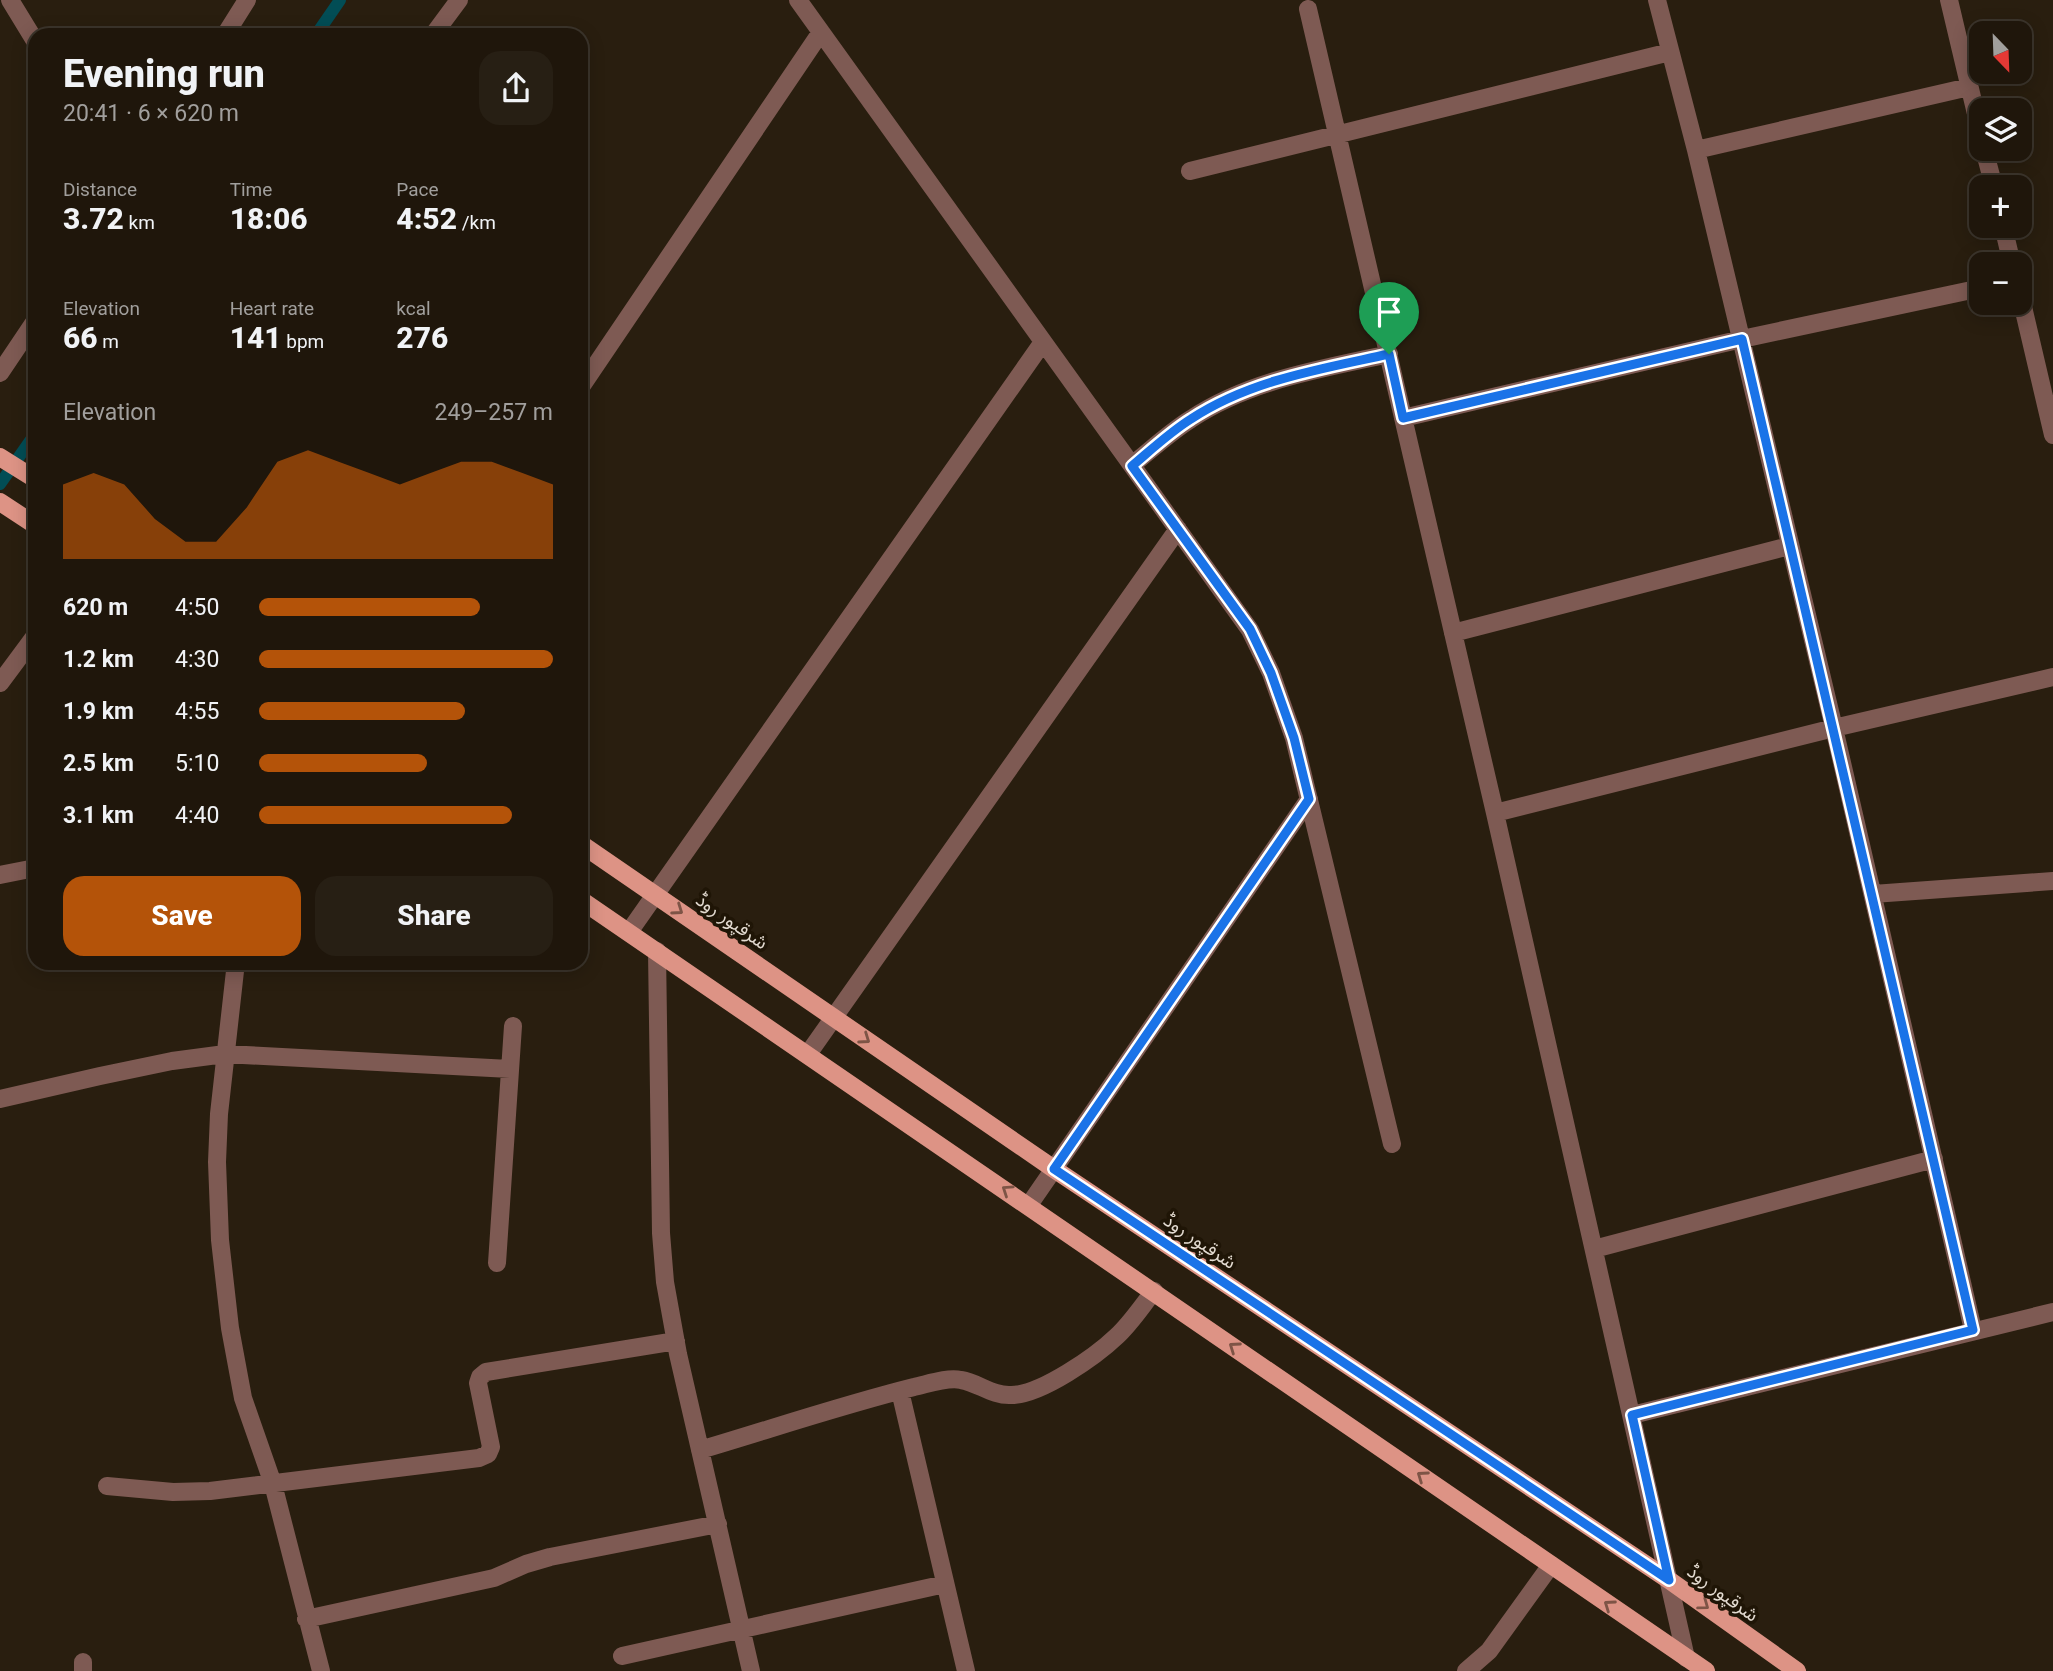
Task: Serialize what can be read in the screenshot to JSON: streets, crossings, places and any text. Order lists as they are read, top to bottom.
{
  "streets": {
    "main road": ["شرقپور روڈ"]
  },
  "north": "bottom right",
  "page": {
    "map_buttons": ["+", "−"],
    "heading": ["Evening run", "20:41 · 6 × 620 m"],
    "stats": [
      ["Distance", "3.72 km"],
      ["Time", "18:06"],
      ["Pace", "4:52 /km"],
      ["Elevation", "66 m"],
      ["Heart rate", "141 bpm"],
      ["kcal", "276"]
    ],
    "chart": ["Elevation", "249–257 m"],
    "list": [
      {
        "name": "620 m",
        "note": "4:50"
      },
      {
        "name": "1.2 km",
        "note": "4:30"
      },
      {
        "name": "1.9 km",
        "note": "4:55"
      },
      {
        "name": "2.5 km",
        "note": "5:10"
      },
      {
        "name": "3.1 km",
        "note": "4:40"
      }
    ],
    "buttons": ["Save", "Share"]
  }
}
